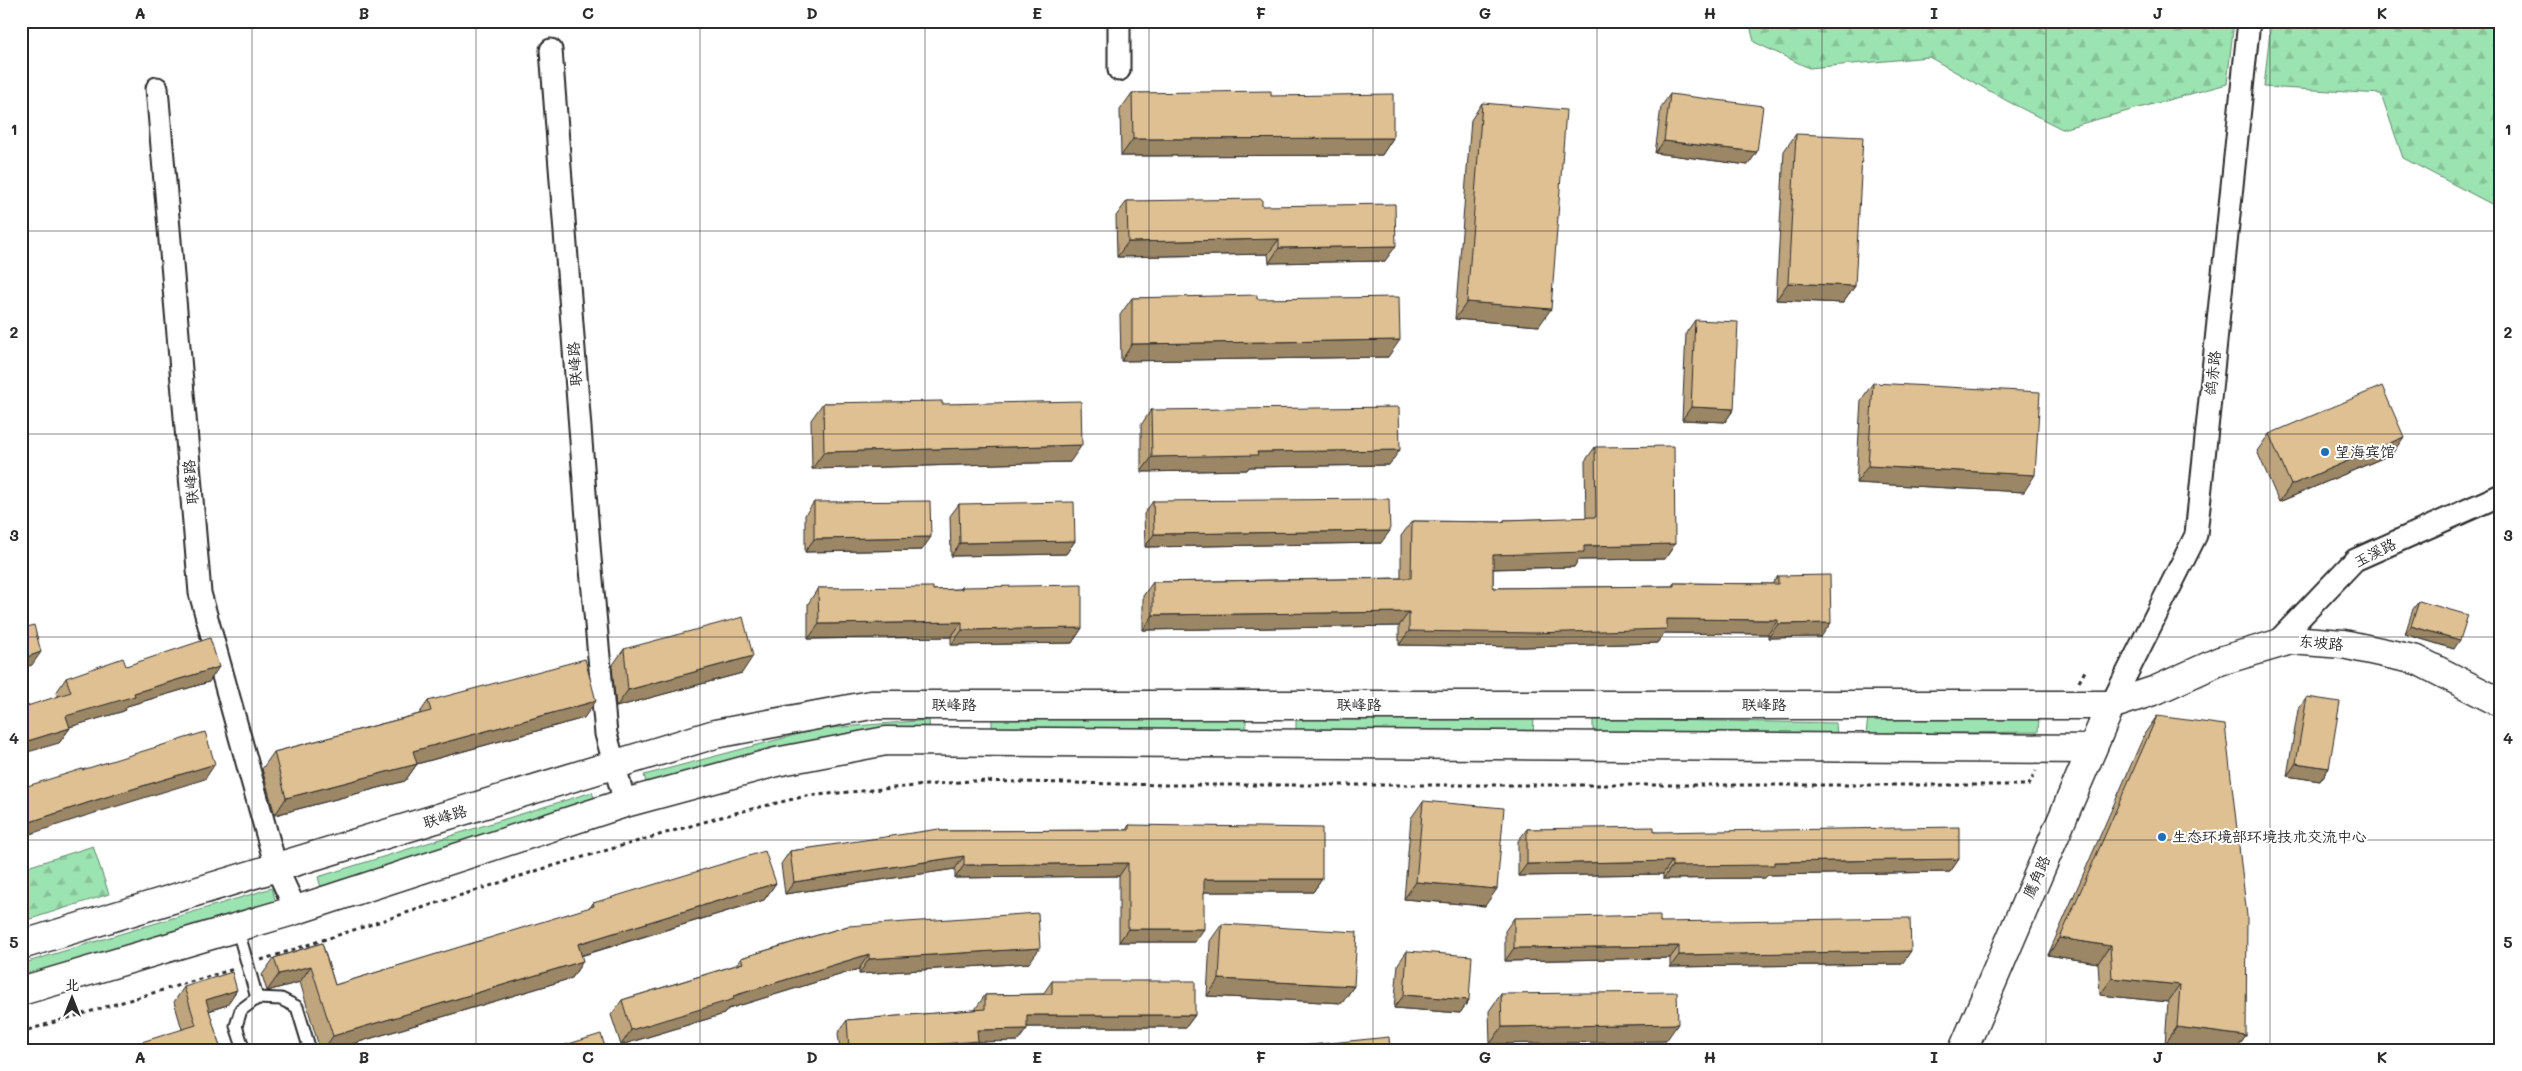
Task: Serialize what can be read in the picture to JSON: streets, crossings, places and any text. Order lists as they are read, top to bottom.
{
  "streets": {
    "main road": ["联峰路", "东坡路", "鹰角路"],
    "street": ["鸽赤路", "玉溪路"]
  },
  "crossings": [
    ["联峰路", "鸽赤路"],
    ["联峰路", "东坡路"],
    ["联峰路", "鹰角路"],
    ["鸽赤路", "东坡路"],
    ["鸽赤路", "鹰角路"],
    ["玉溪路", "东坡路"],
    ["东坡路", "鹰角路"]
  ],
  "places": ["望海宾馆", "生态环境部环境技术交流中心"],
  "north": "top",
  "grid": {
    "columns": [
      "A",
      "B",
      "C",
      "D",
      "E",
      "F",
      "G",
      "H",
      "I",
      "J",
      "K"
    ],
    "rows": [
      "1",
      "2",
      "3",
      "4",
      "5"
    ]
  }
}
